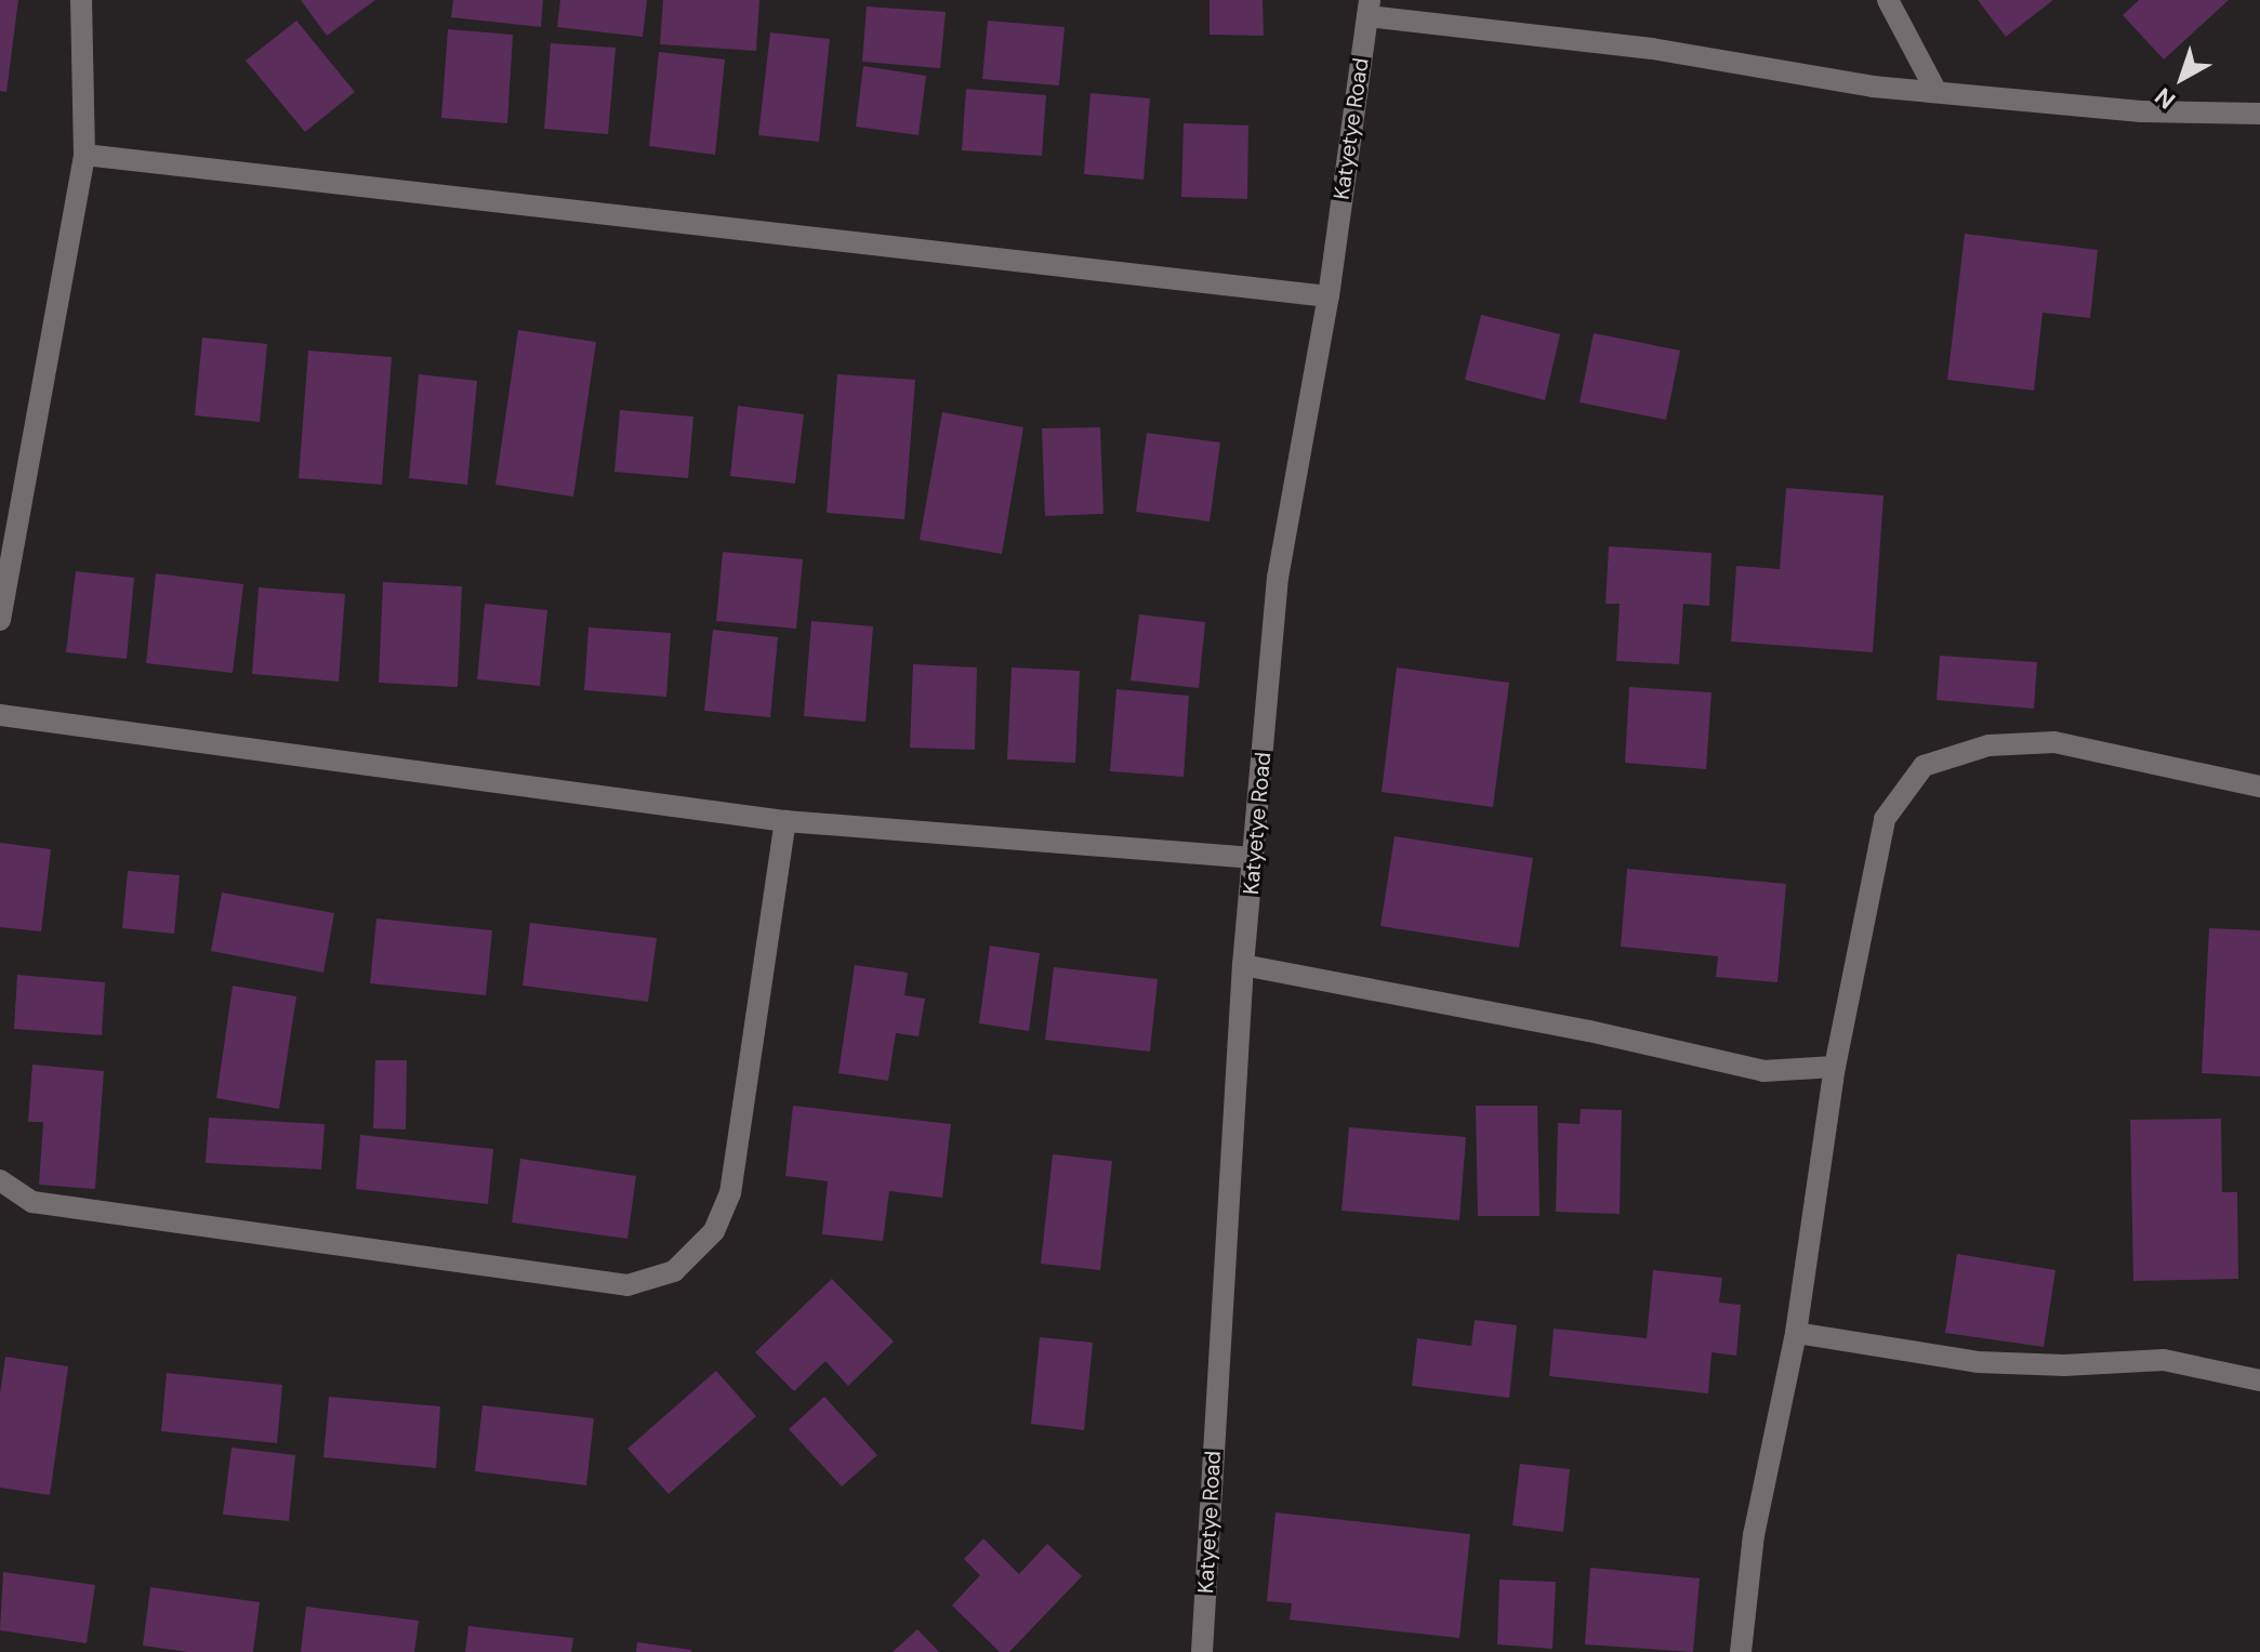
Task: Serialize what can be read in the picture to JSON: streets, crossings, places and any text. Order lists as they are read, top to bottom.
{
  "streets": {
    "street": ["Katyetye Road"]
  },
  "north": "bottom left"
}
